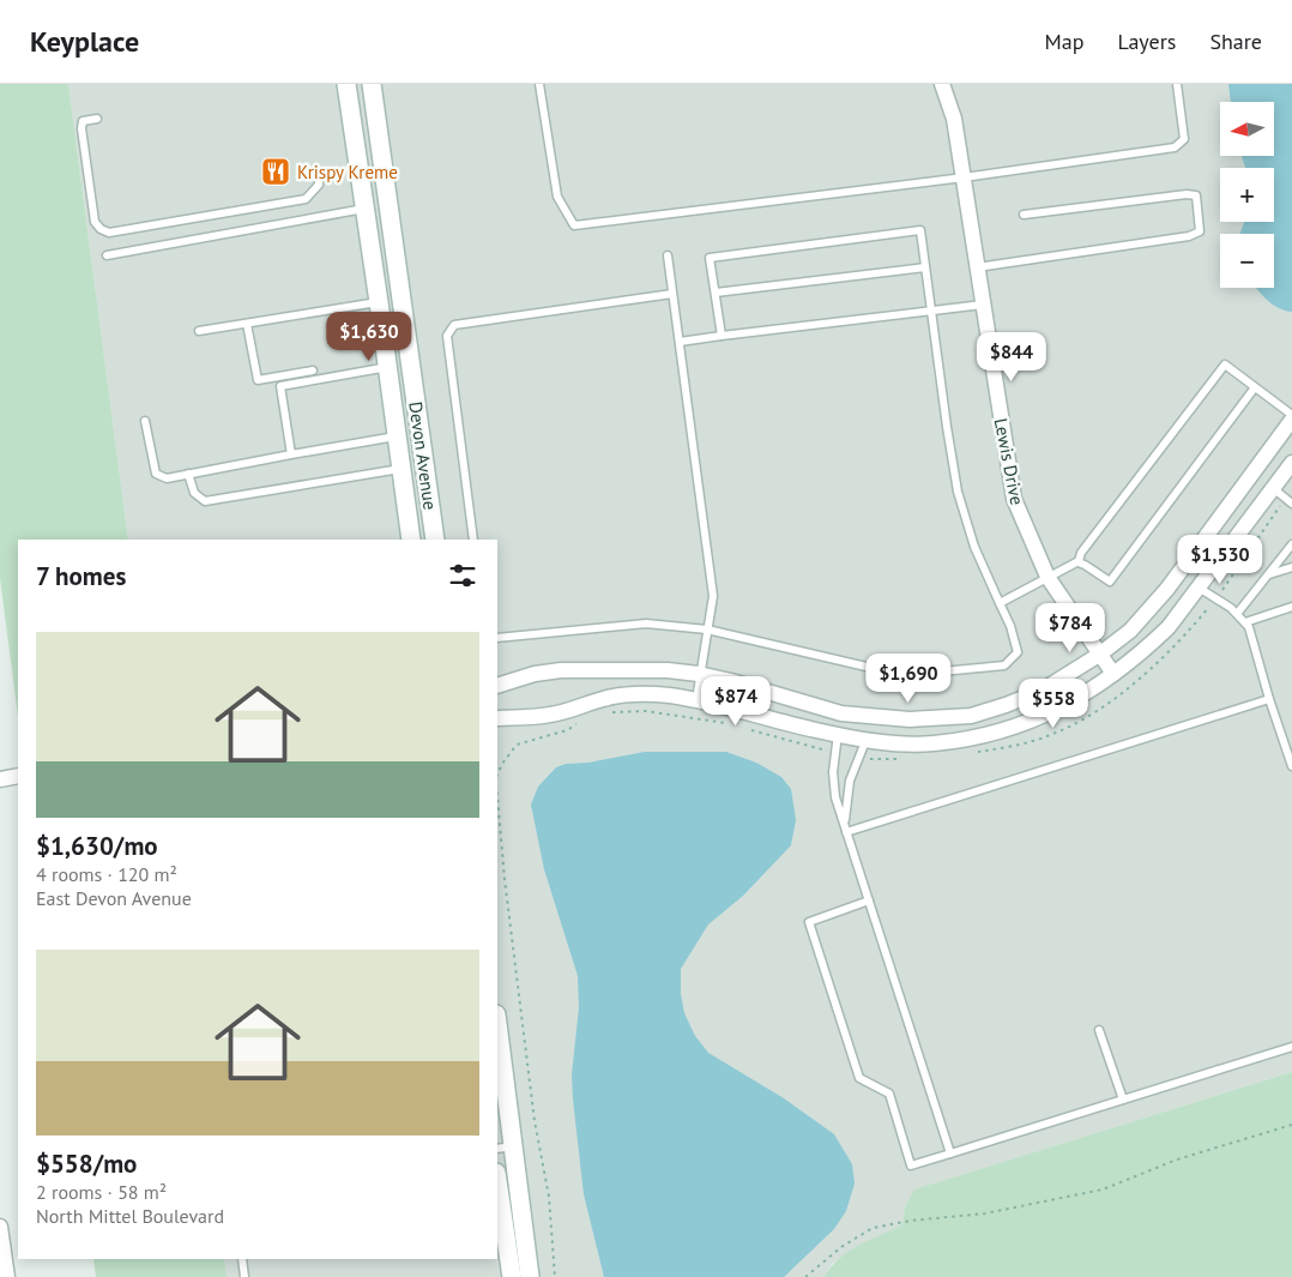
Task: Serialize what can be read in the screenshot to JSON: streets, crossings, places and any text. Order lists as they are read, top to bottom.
{
  "streets": {
    "main road": ["Devon Avenue"],
    "street": ["Lewis Drive"]
  },
  "places": {
    "restaurant": ["Krispy Kreme"]
  },
  "north": "left",
  "page": {
    "header": "Keyplace",
    "nav": ["Map", "Layers", "Share"],
    "map_buttons": ["+", "−"],
    "price": [
      "$1,630",
      "$844",
      "$1,530",
      "$784",
      "$1,690",
      "$874",
      "$558"
    ],
    "heading": "7 homes",
    "list": [
      {
        "name": "$1,630/mo",
        "note": "4 rooms · 120 m² · East Devon Avenue"
      },
      {
        "name": "$558/mo",
        "note": "2 rooms · 58 m² · North Mittel Boulevard"
      }
    ]
  }
}
